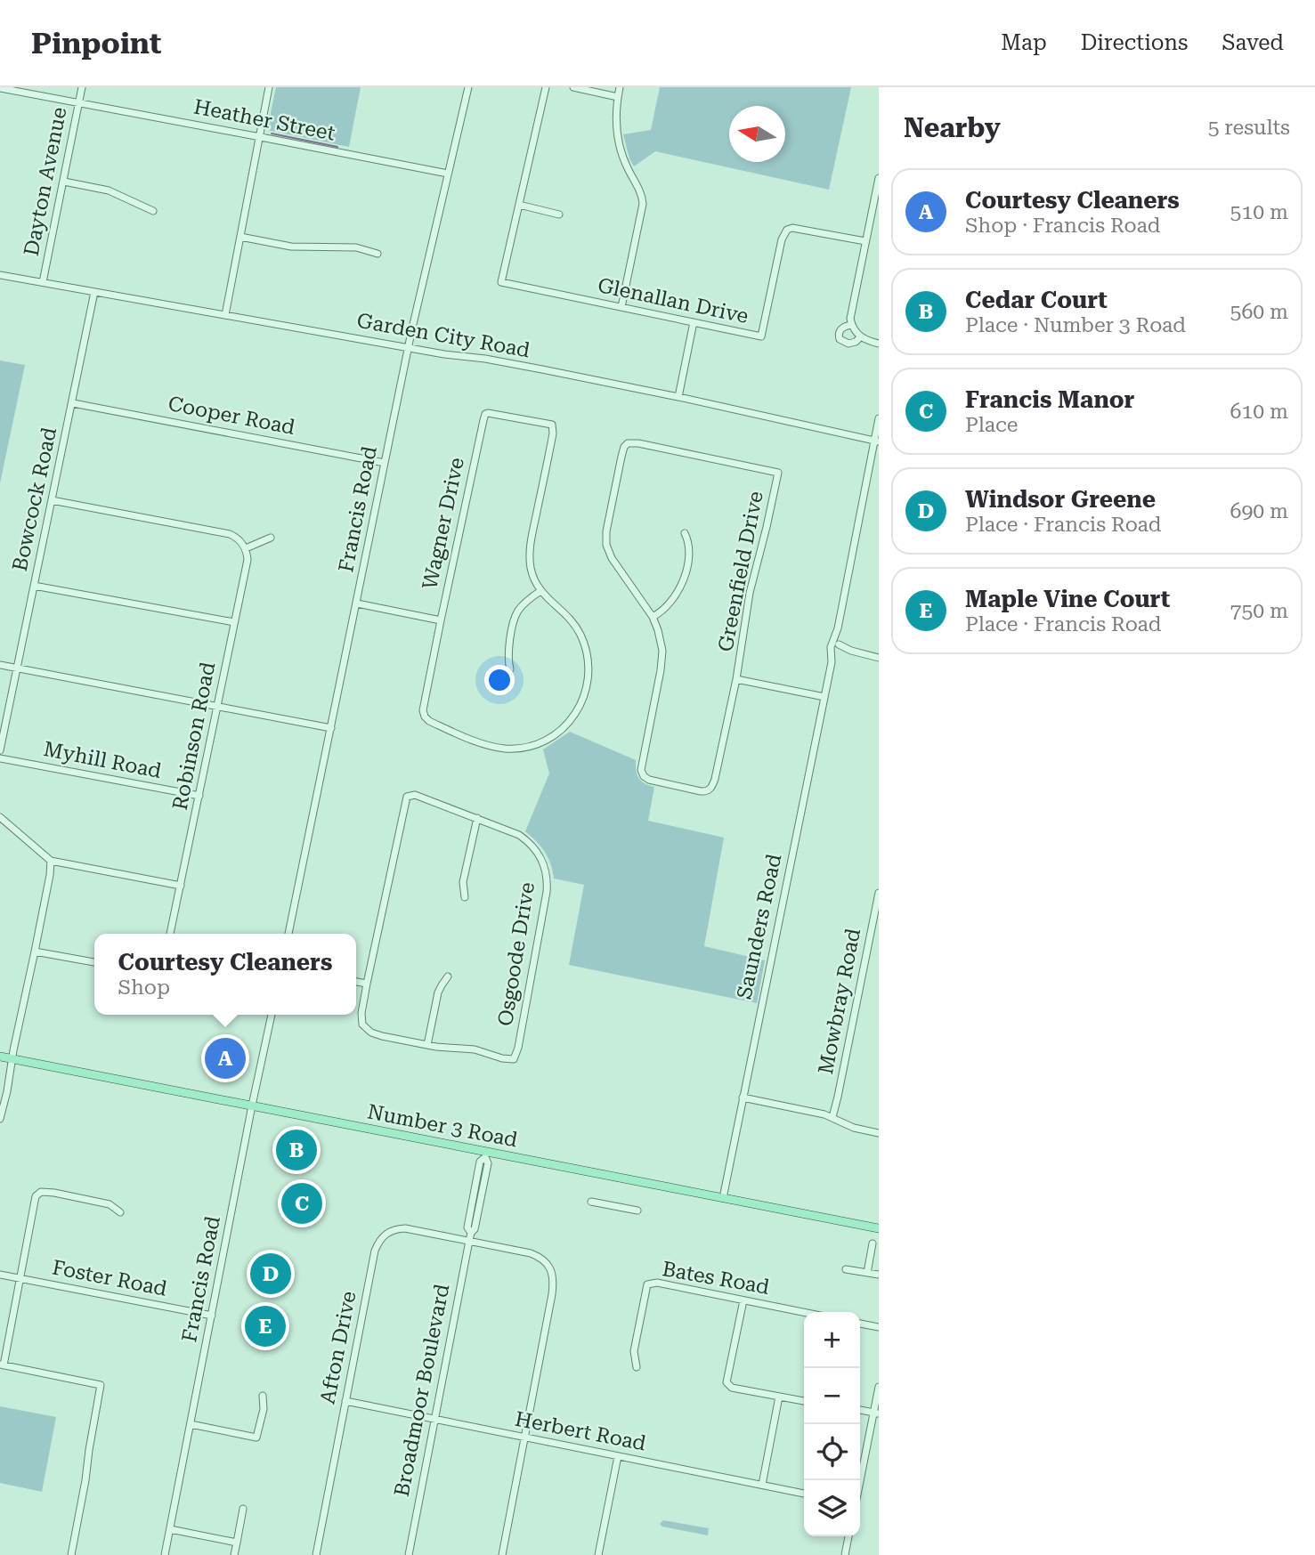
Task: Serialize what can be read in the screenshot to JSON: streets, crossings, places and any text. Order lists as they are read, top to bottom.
{
  "streets": {
    "main road": ["Number 3 Road"],
    "street": [
      "Heather Street",
      "Dayton Avenue",
      "Glenallan Drive",
      "Garden City Road",
      "Cooper Road",
      "Bowcock Road",
      "Francis Road",
      "Wagner Drive",
      "Greenfield Drive",
      "Robinson Road",
      "Myhill Road",
      "Saunders Road",
      "Osgoode Drive",
      "Mowbray Road",
      "Foster Road",
      "Bates Road",
      "Afton Drive",
      "Broadmoor Boulevard",
      "Herbert Road"
    ]
  },
  "crossings": [
    ["Heather Street", "Dayton Avenue"],
    ["Heather Street", "Francis Road"],
    ["Dayton Avenue", "Garden City Road"],
    ["Garden City Road", "Bowcock Road"],
    ["Garden City Road", "Francis Road"],
    ["Garden City Road", "Saunders Road"],
    ["Cooper Road", "Bowcock Road"],
    ["Cooper Road", "Francis Road"],
    ["Francis Road", "Number 3 Road"],
    ["Francis Road", "Foster Road"],
    ["Robinson Road", "Myhill Road"],
    ["Saunders Road", "Number 3 Road"],
    ["Number 3 Road", "Broadmoor Boulevard"],
    ["Afton Drive", "Broadmoor Boulevard"],
    ["Afton Drive", "Herbert Road"],
    ["Broadmoor Boulevard", "Herbert Road"]
  ],
  "north": "left",
  "page": {
    "header": "Pinpoint",
    "nav": ["Map", "Directions", "Saved"],
    "heading": ["Nearby", "5 results"],
    "list": [
      {
        "mark": "A",
        "name": "Courtesy Cleaners",
        "note": "Shop · Francis Road",
        "value": "510 m"
      },
      {
        "mark": "B",
        "name": "Cedar Court",
        "note": "Place · Number 3 Road",
        "value": "560 m"
      },
      {
        "mark": "C",
        "name": "Francis Manor",
        "note": "Place",
        "value": "610 m"
      },
      {
        "mark": "D",
        "name": "Windsor Greene",
        "note": "Place · Francis Road",
        "value": "690 m"
      },
      {
        "mark": "E",
        "name": "Maple Vine Court",
        "note": "Place · Francis Road",
        "value": "750 m"
      }
    ],
    "popup": ["Courtesy Cleaners", "Shop"],
    "pins": [
      "A",
      "B",
      "C",
      "D",
      "E"
    ],
    "map_buttons": ["+", "−"]
  }
}
